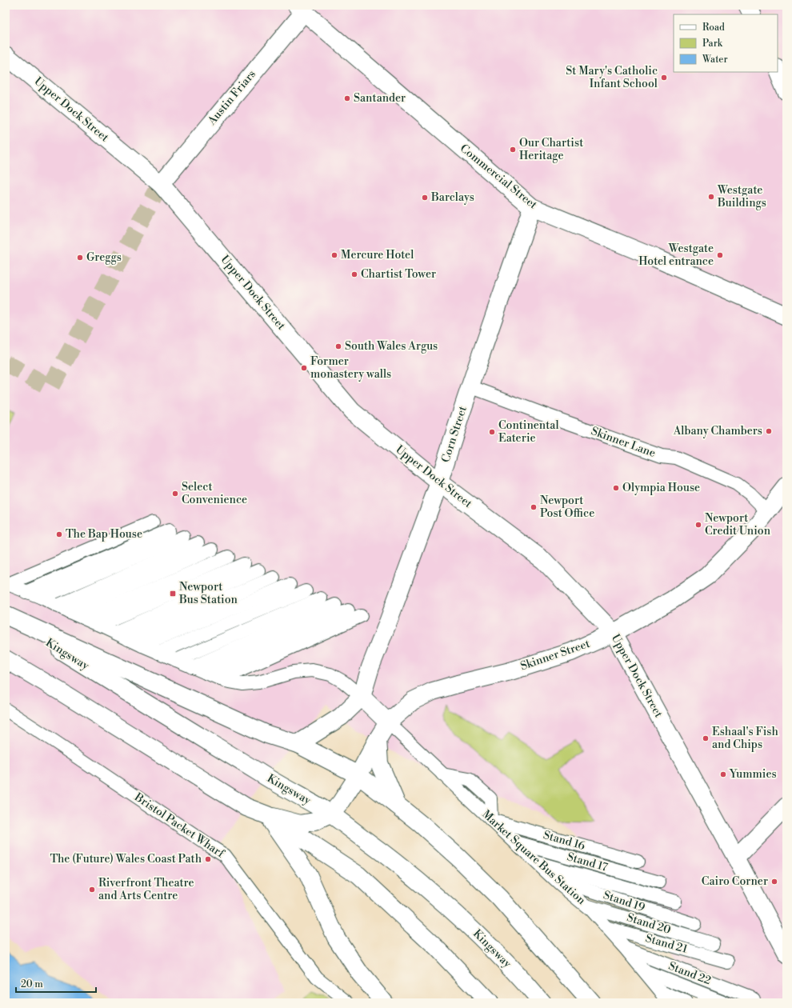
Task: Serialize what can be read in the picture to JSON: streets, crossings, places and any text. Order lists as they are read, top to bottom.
{
  "streets": {
    "street": [
      "Austin Friars",
      "Upper Dock Street",
      "Commercial Street",
      "Corn Street",
      "Kingsway",
      "Skinner Street"
    ],
    "lane": [
      "Skinner Lane",
      "Bristol Packet Wharf",
      "Stand 16",
      "Market Square Bus Station",
      "Stand 17",
      "Stand 19",
      "Stand 20",
      "Stand 21",
      "Stand 22"
    ]
  },
  "crossings": [
    ["Austin Friars", "Upper Dock Street"],
    ["Austin Friars", "Commercial Street"],
    ["Upper Dock Street", "Corn Street"],
    ["Upper Dock Street", "Skinner Street"],
    ["Commercial Street", "Corn Street"],
    ["Corn Street", "Skinner Lane"],
    ["Skinner Lane", "Skinner Street"],
    ["Kingsway", "Skinner Street"],
    ["Skinner Street", "Market Square Bus Station"],
    ["Stand 16", "Market Square Bus Station"],
    ["Market Square Bus Station", "Stand 17"],
    ["Market Square Bus Station", "Stand 19"],
    ["Market Square Bus Station", "Stand 20"],
    ["Market Square Bus Station", "Stand 21"],
    ["Market Square Bus Station", "Stand 22"]
  ],
  "places": {
    "other": [
      "St Mary's Catholic Infant School",
      "Santander",
      "Our Chartist Heritage",
      "Westgate Buildings",
      "Barclays",
      "Mercure Hotel",
      "Westgate Hotel entrance",
      "Greggs",
      "Chartist Tower",
      "South Wales Argus",
      "Former monastery walls",
      "Albany Chambers",
      "Continental Eaterie",
      "Olympia House",
      "Select Convenience",
      "Newport Post Office",
      "Newport Credit Union",
      "The Bap House",
      "Eshaal's Fish and Chips",
      "Yummies",
      "The (Future) Wales Coast Path",
      "Cairo Corner",
      "Riverfront Theatre and Arts Centre"
    ],
    "transit": ["Newport Bus Station"]
  },
  "legend": ["Road", "Park", "Water"],
  "scale_bar": "20 m"
}
